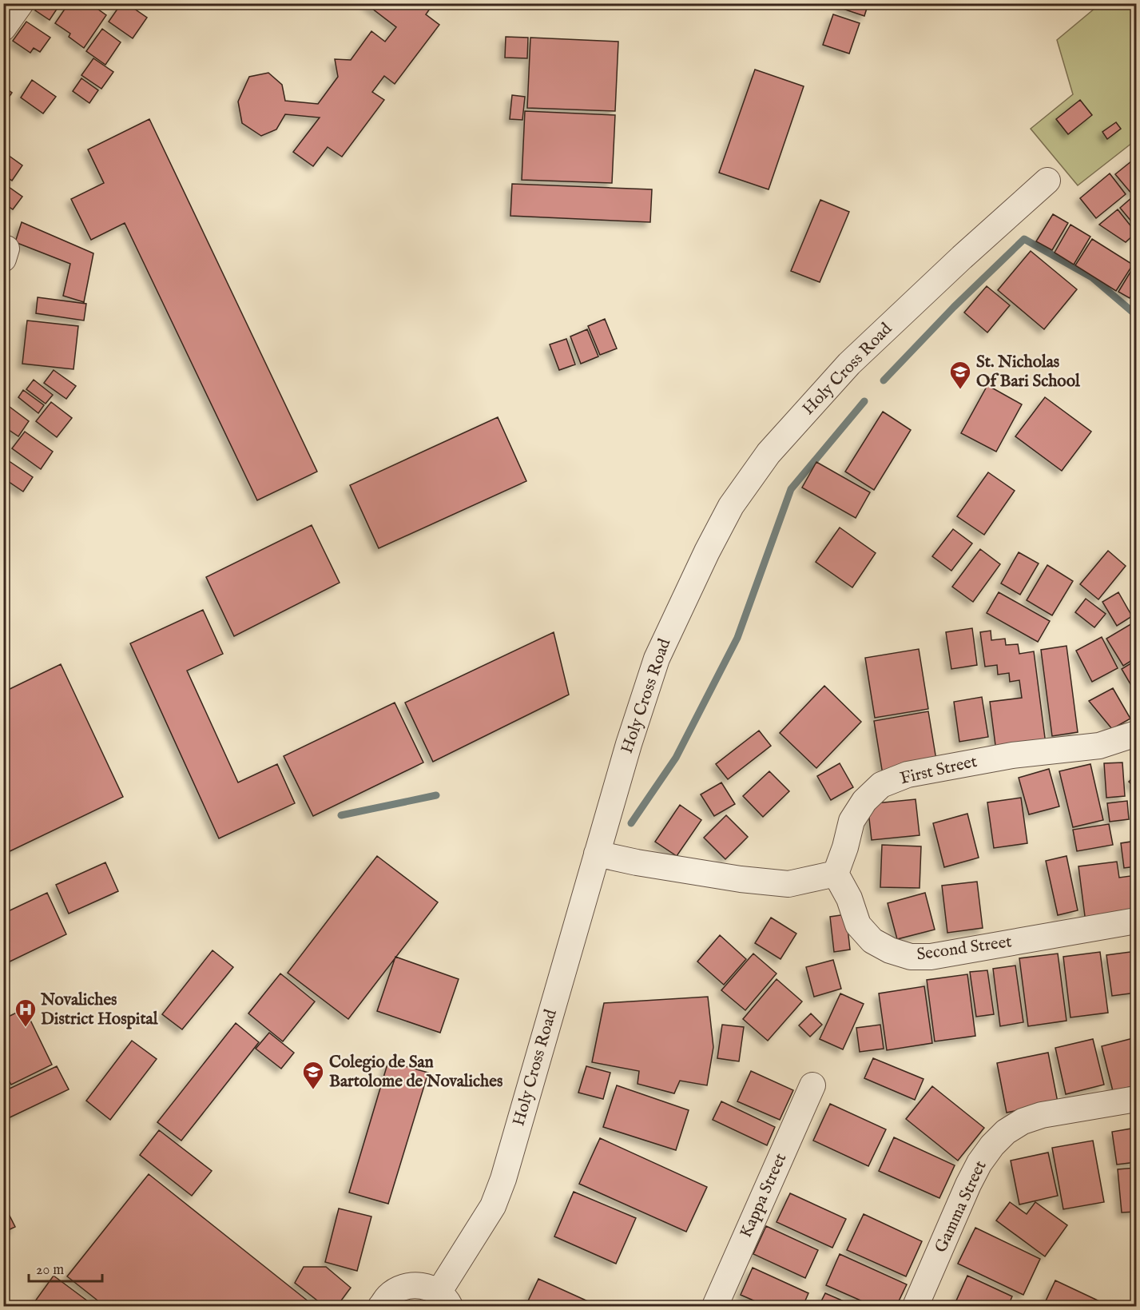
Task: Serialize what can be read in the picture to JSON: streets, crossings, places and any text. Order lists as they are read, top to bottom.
{
  "streets": {
    "street": [
      "Holy Cross Road",
      "First Street",
      "Second Street",
      "Kappa Street",
      "Gamma Street"
    ]
  },
  "crossings": [
    ["First Street", "Second Street"]
  ],
  "places": {
    "school or university": ["St. Nicholas Of Bari School", "Colegio de San Bartolome de Novaliches"],
    "hospital": ["Novaliches District Hospital"]
  },
  "scale_bar": "20 m"
}
